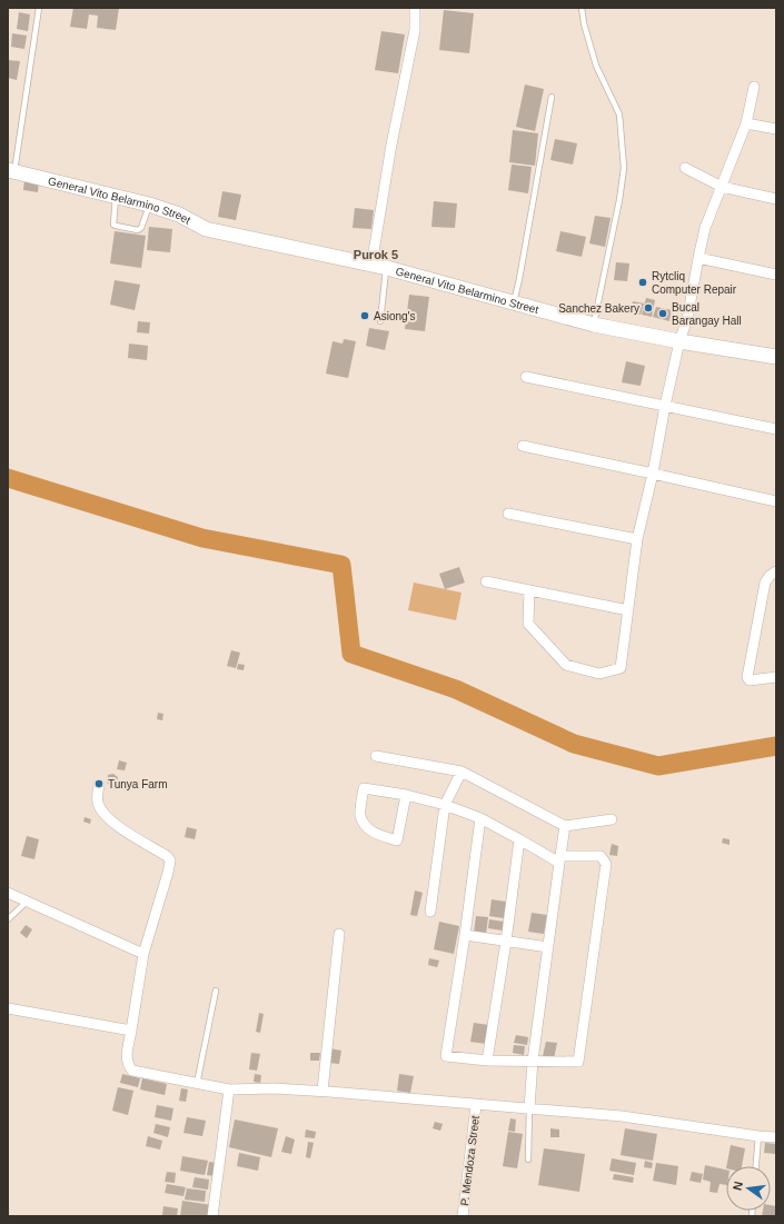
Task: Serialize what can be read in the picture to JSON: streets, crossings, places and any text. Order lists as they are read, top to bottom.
{
  "streets": {
    "street": ["General Vito Belarmino Street", "P. Mendoza Street"]
  },
  "districts": ["Purok 5"],
  "places": [
    "Rytcliq Computer Repair",
    "Sanchez Bakery",
    "Bucal Barangay Hall",
    "Asiong's",
    "Tunya Farm"
  ],
  "north": "left"
}
